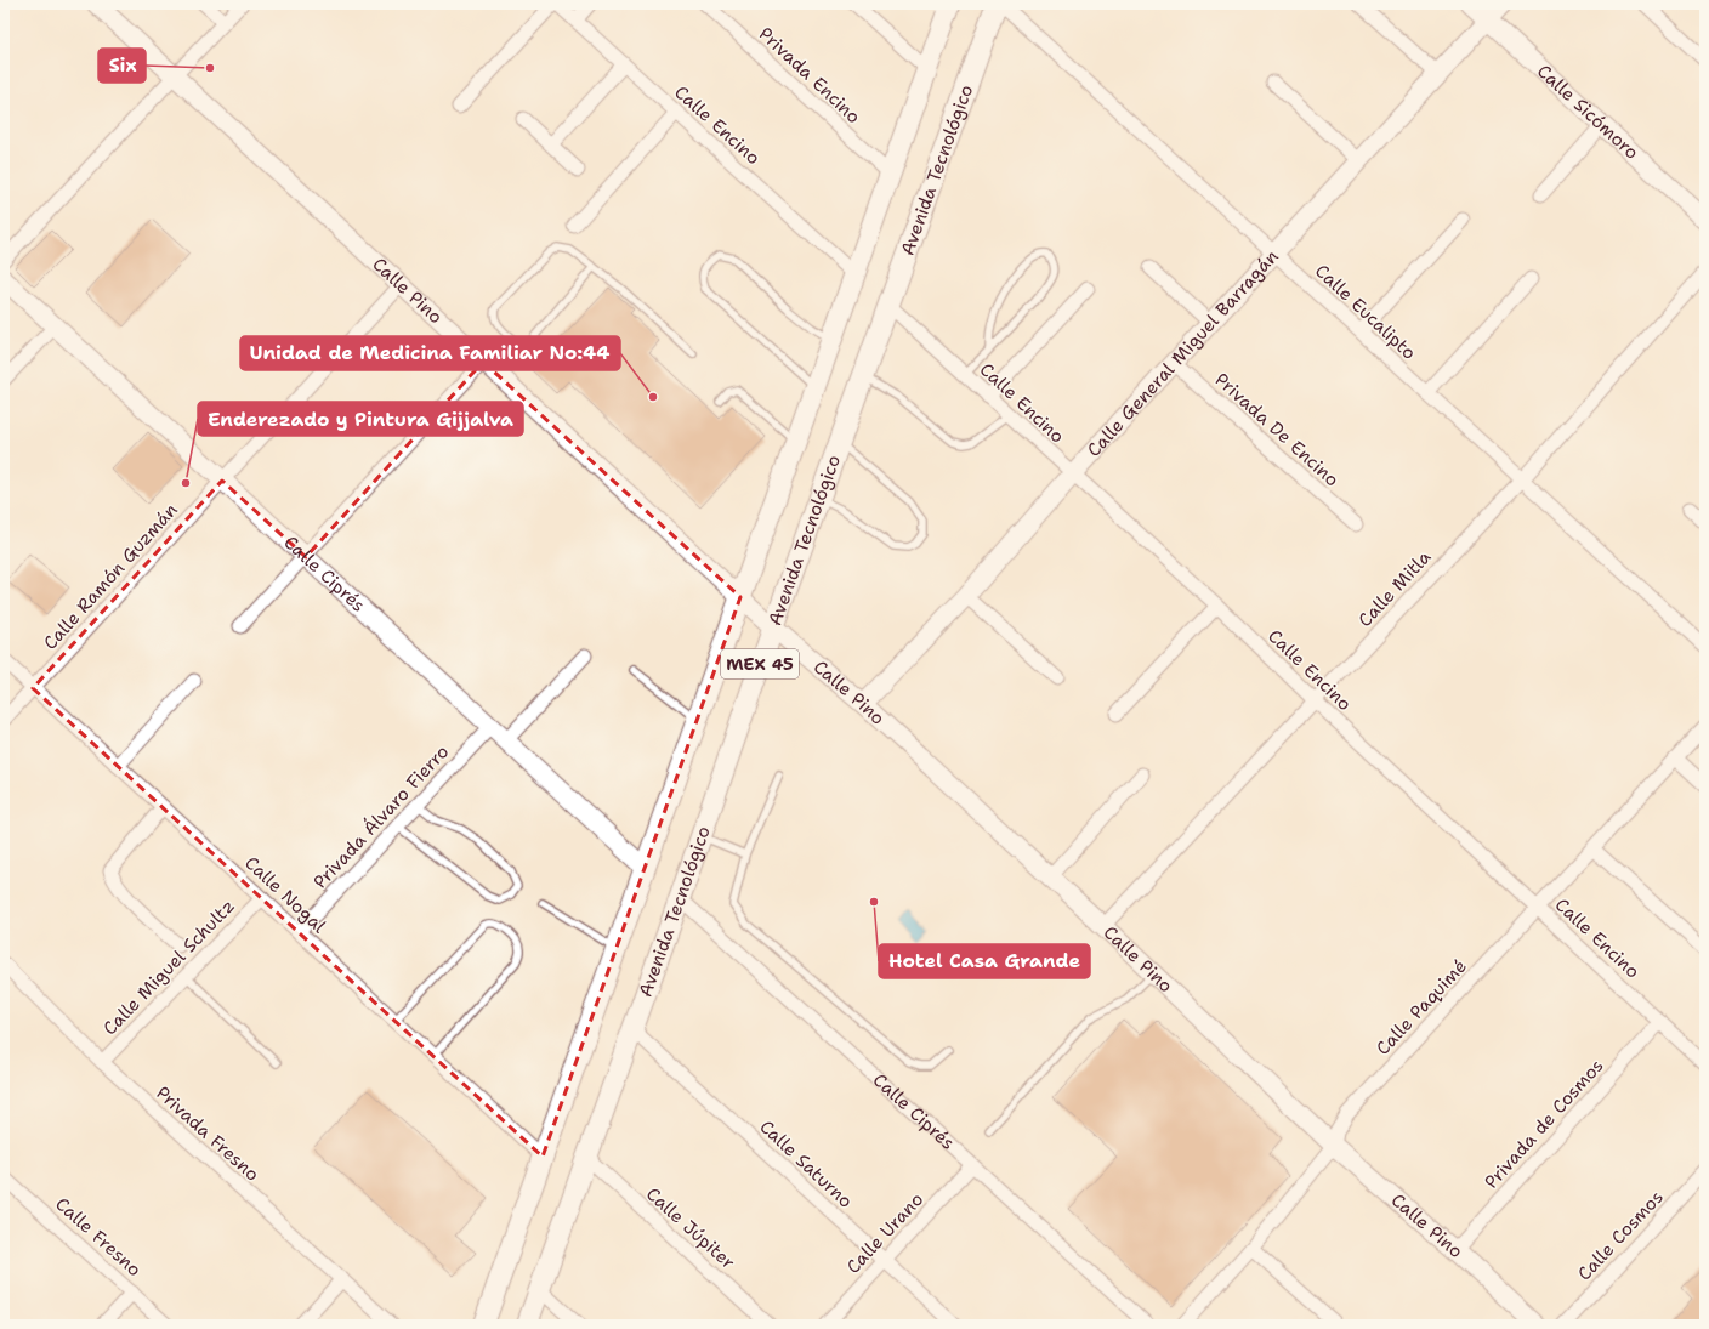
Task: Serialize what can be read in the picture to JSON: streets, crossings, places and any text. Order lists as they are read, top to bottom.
{
  "streets": {
    "main road": ["Avenida Tecnológico", "MEX 45"],
    "street": [
      "Privada Encino",
      "Calle Sicómoro",
      "Calle Encino",
      "Calle Pino",
      "Calle Eucalipto",
      "Calle General Miguel Barragán",
      "Privada De Encino",
      "Calle Ciprés",
      "Calle Ramón Guzmán",
      "Calle Mitla",
      "Privada Álvaro Fierro",
      "Calle Nogal",
      "Calle Miguel Schultz",
      "Calle Paquimé",
      "Privada de Cosmos",
      "Privada Fresno",
      "Calle Saturno",
      "Calle Júpiter",
      "Calle Urano",
      "Calle Cosmos",
      "Calle Fresno"
    ]
  },
  "crossings": [
    ["Privada Encino", "MEX 45"],
    ["Calle Sicómoro", "Calle General Miguel Barragán"],
    ["Calle Encino", "Avenida Tecnológico"],
    ["Calle Encino", "Calle General Miguel Barragán"],
    ["Calle Encino", "Calle Mitla"],
    ["Calle Encino", "MEX 45"],
    ["Calle Encino", "Calle Paquimé"],
    ["Calle Encino", "Privada de Cosmos"],
    ["Avenida Tecnológico", "Calle Pino"],
    ["Avenida Tecnológico", "Calle Ciprés"],
    ["Avenida Tecnológico", "Calle Saturno"],
    ["Avenida Tecnológico", "Calle Júpiter"],
    ["Calle Pino", "Calle General Miguel Barragán"],
    ["Calle Pino", "Calle Ramón Guzmán"],
    ["Calle Pino", "Calle Mitla"],
    ["Calle Pino", "MEX 45"],
    ["Calle Pino", "Calle Paquimé"],
    ["Calle Pino", "Privada de Cosmos"],
    ["Calle Eucalipto", "Calle General Miguel Barragán"],
    ["Calle Eucalipto", "Calle Mitla"],
    ["Calle General Miguel Barragán", "Privada De Encino"],
    ["Calle Ciprés", "Calle Ramón Guzmán"],
    ["Calle Ciprés", "MEX 45"],
    ["Calle Ciprés", "Privada Álvaro Fierro"],
    ["Calle Ciprés", "Calle Urano"],
    ["Calle Ramón Guzmán", "Calle Nogal"],
    ["MEX 45", "Calle Nogal"],
    ["Privada Álvaro Fierro", "Calle Nogal"],
    ["Calle Nogal", "Calle Miguel Schultz"],
    ["Calle Miguel Schultz", "Privada Fresno"],
    ["Calle Saturno", "Calle Urano"]
  ],
  "places": [
    "Six",
    "Unidad de Medicina Familiar No:44",
    "Enderezado y Pintura Gijjalva",
    "Hotel Casa Grande"
  ]
}
